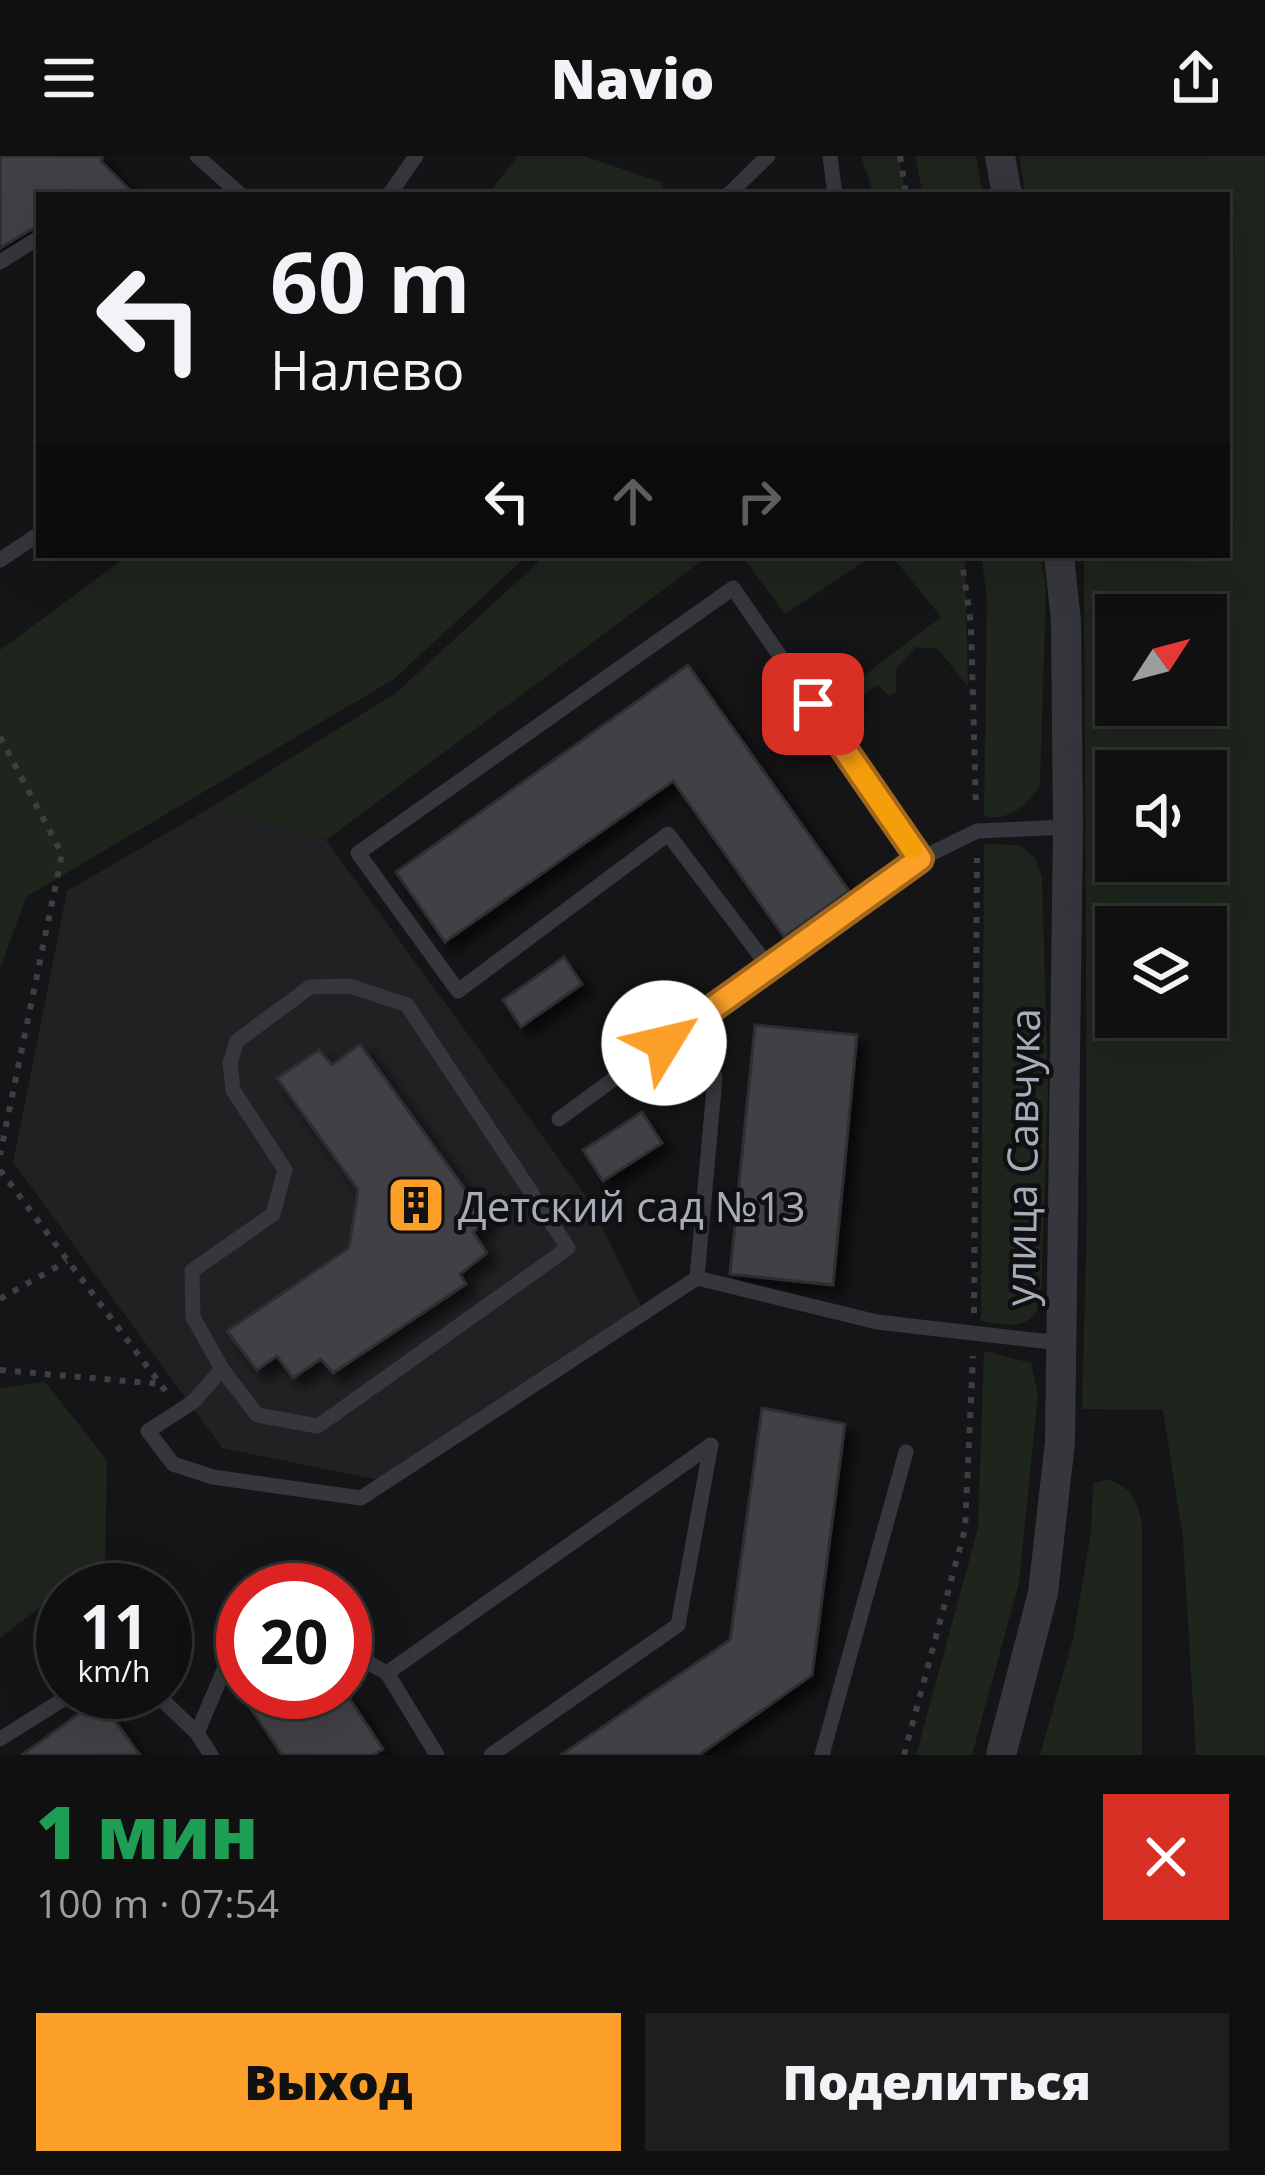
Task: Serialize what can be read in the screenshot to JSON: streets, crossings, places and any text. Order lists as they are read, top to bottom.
{
  "streets": {
    "street": ["улица Савчука"]
  },
  "places": {
    "building": ["Детский сад №13"]
  },
  "north": "top right",
  "page": {
    "header": "Navio",
    "turn": ["60 m", "Налево"],
    "speed": "11 km/h",
    "limit": "20",
    "heading": ["1 мин", "100 m · 07:54"],
    "buttons": ["Выход", "Поделиться"]
  }
}
